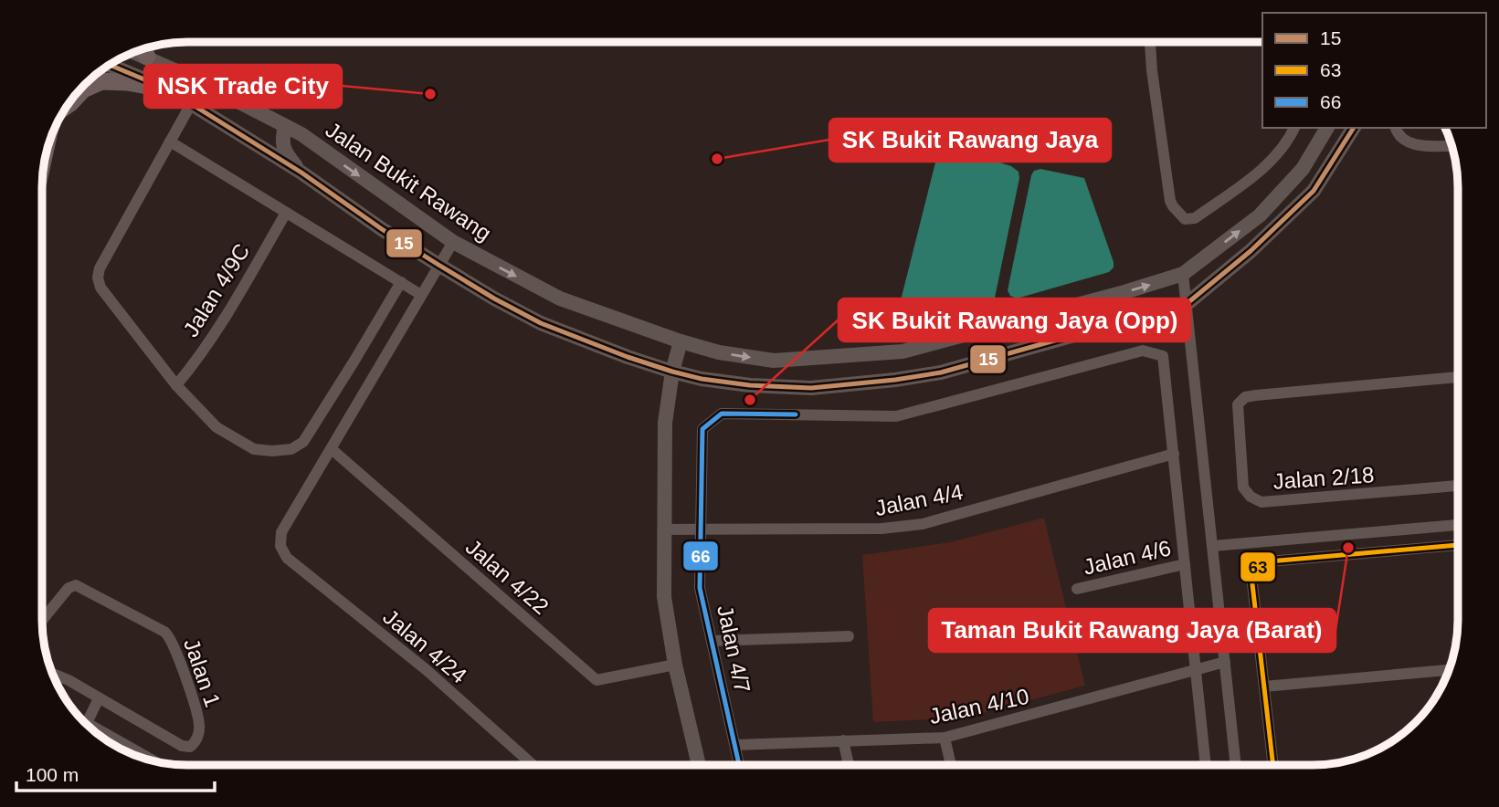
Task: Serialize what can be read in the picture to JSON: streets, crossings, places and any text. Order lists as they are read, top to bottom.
{
  "streets": {
    "street": [
      "Jalan Bukit Rawang",
      "Jalan 4/9C",
      "Jalan 2/18",
      "Jalan 4/4",
      "Jalan 4/6",
      "Jalan 4/22",
      "Jalan 4/24",
      "Jalan 4/7",
      "Jalan 1",
      "Jalan 4/10"
    ]
  },
  "crossings": [
    ["Jalan 4/4", "Jalan 4/7"],
    ["Jalan 4/22", "Jalan 4/24"],
    ["Jalan 4/7", "Jalan 4/10"]
  ],
  "places": [
    "NSK Trade City",
    "SK Bukit Rawang Jaya",
    "SK Bukit Rawang Jaya (Opp)",
    "Taman Bukit Rawang Jaya (Barat)"
  ],
  "lines": ["transit line 15", "transit line 66", "transit line 63"],
  "legend": ["15", "63", "66"],
  "scale_bar": "100 m"
}
